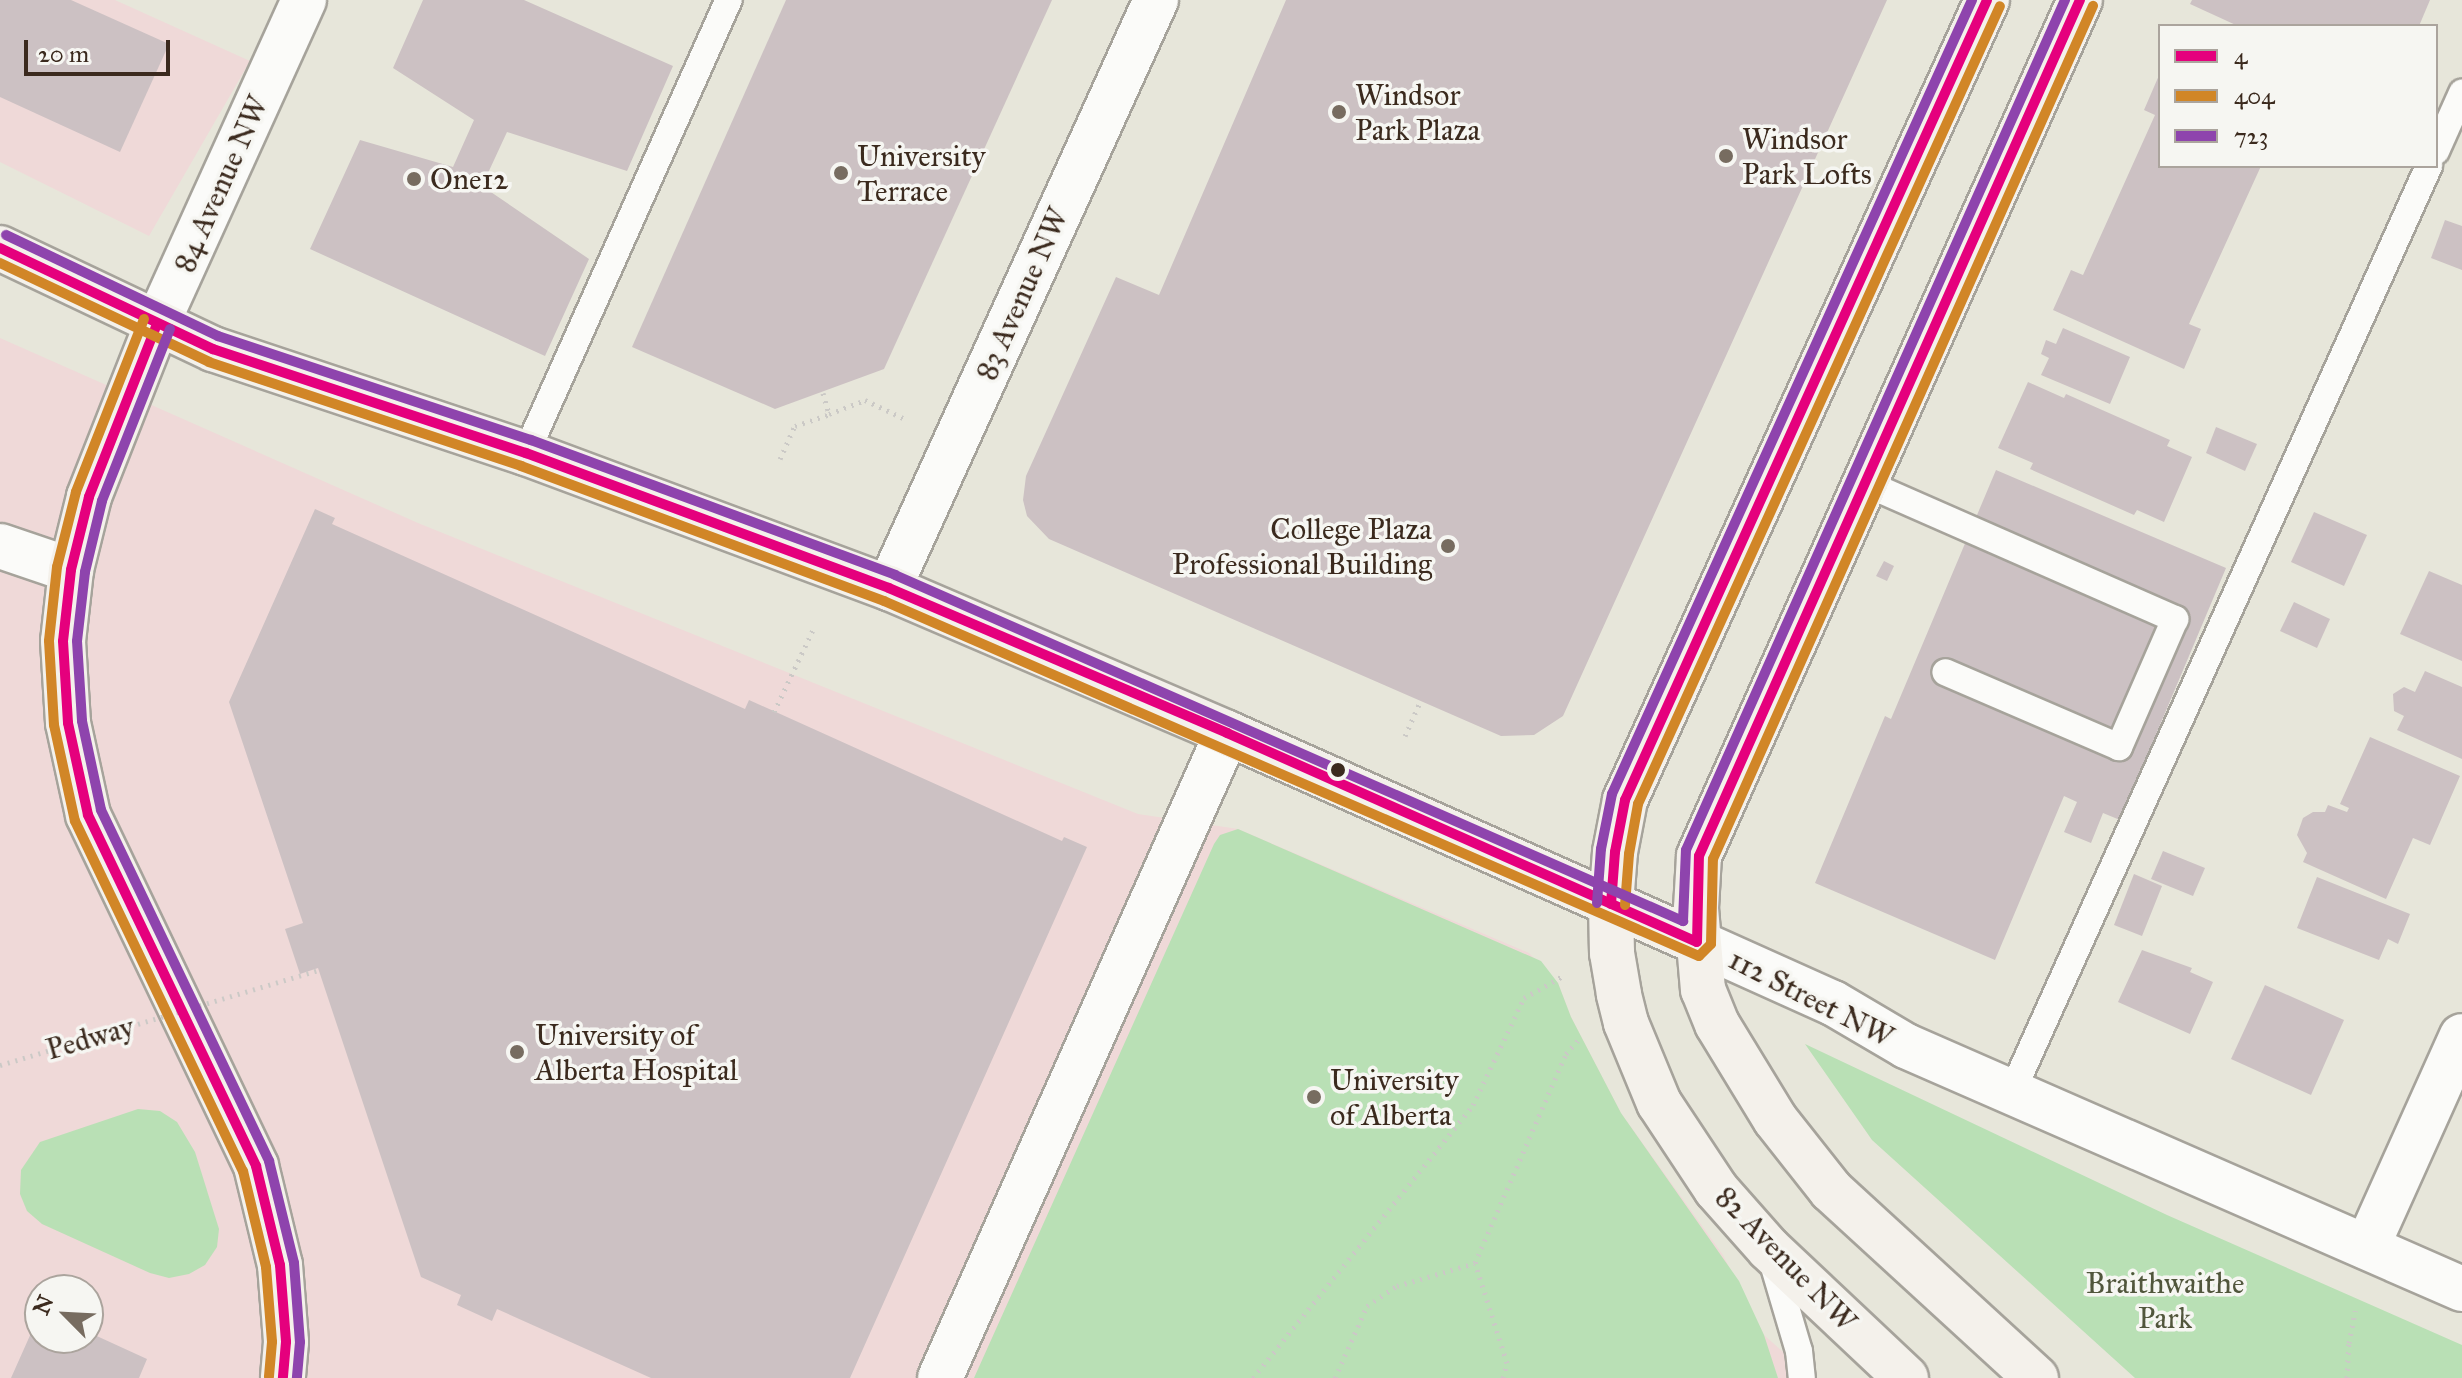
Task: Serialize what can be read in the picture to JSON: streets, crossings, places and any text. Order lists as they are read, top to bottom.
{
  "streets": {
    "main road": ["112 Street NW", "82 Avenue NW"],
    "street": ["84 Avenue NW", "83 Avenue NW"],
    "path": ["Pedway"]
  },
  "crossings": [
    ["84 Avenue NW", "112 Street NW"],
    ["83 Avenue NW", "112 Street NW"],
    ["112 Street NW", "82 Avenue NW"]
  ],
  "parks": ["Braithwaithe Park"],
  "places": [
    "Windsor Park Plaza",
    "Windsor Park Lofts",
    "University Terrace",
    "One12",
    "College Plaza Professional Building",
    "University of Alberta Hospital",
    "University of Alberta"
  ],
  "lines": ["transit line 4", "transit line 723", "transit line 404"],
  "legend": ["4", "404", "723"],
  "scale_bar": "20 m",
  "north": "top left"
}
